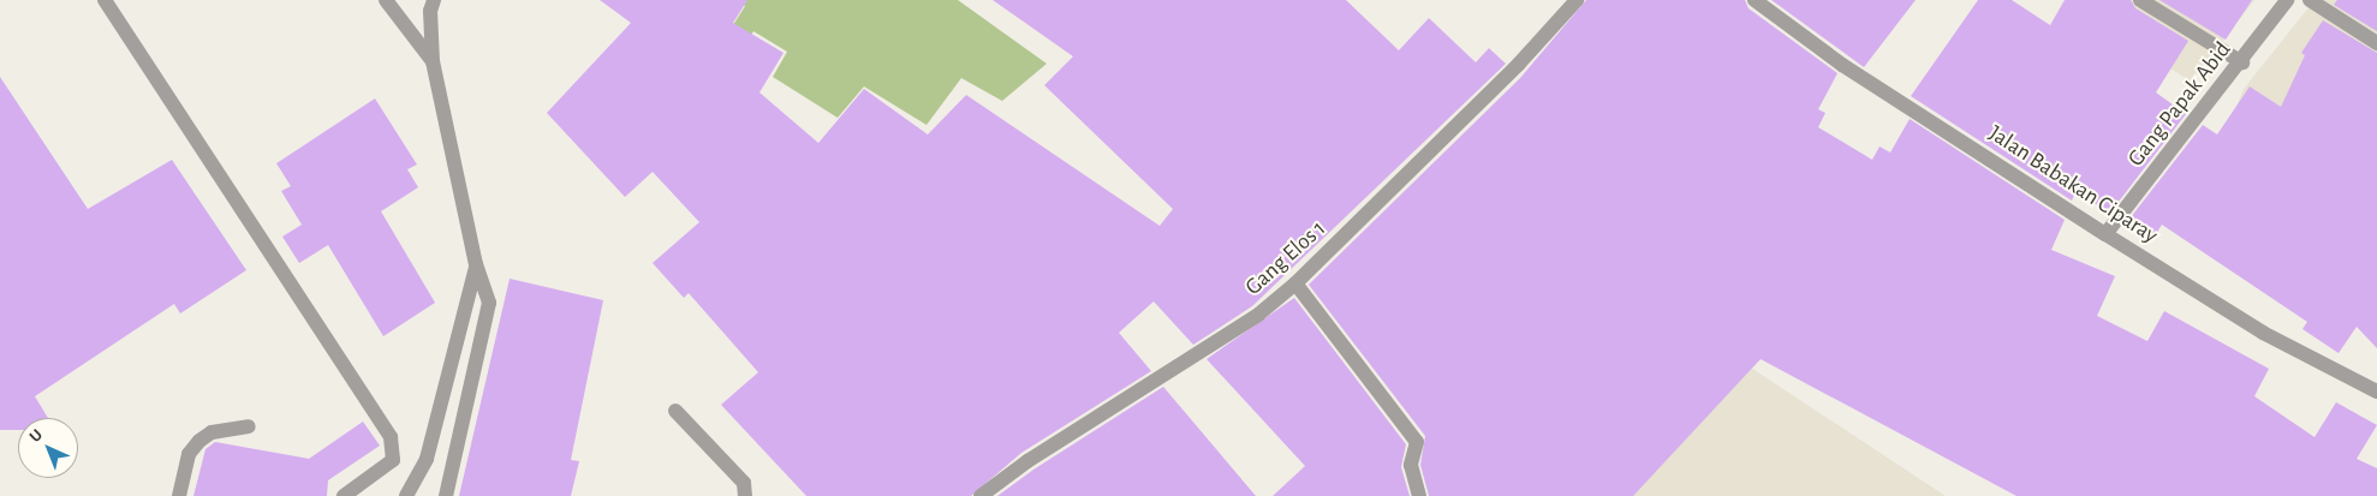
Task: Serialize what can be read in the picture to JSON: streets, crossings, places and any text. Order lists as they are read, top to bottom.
{
  "streets": {
    "street": ["Gang Papak Abid", "Jalan Babakan Ciparay", "Gang Elos 1"]
  },
  "crossings": [
    ["Gang Papak Abid", "Jalan Babakan Ciparay"]
  ],
  "north": "top left"
}
